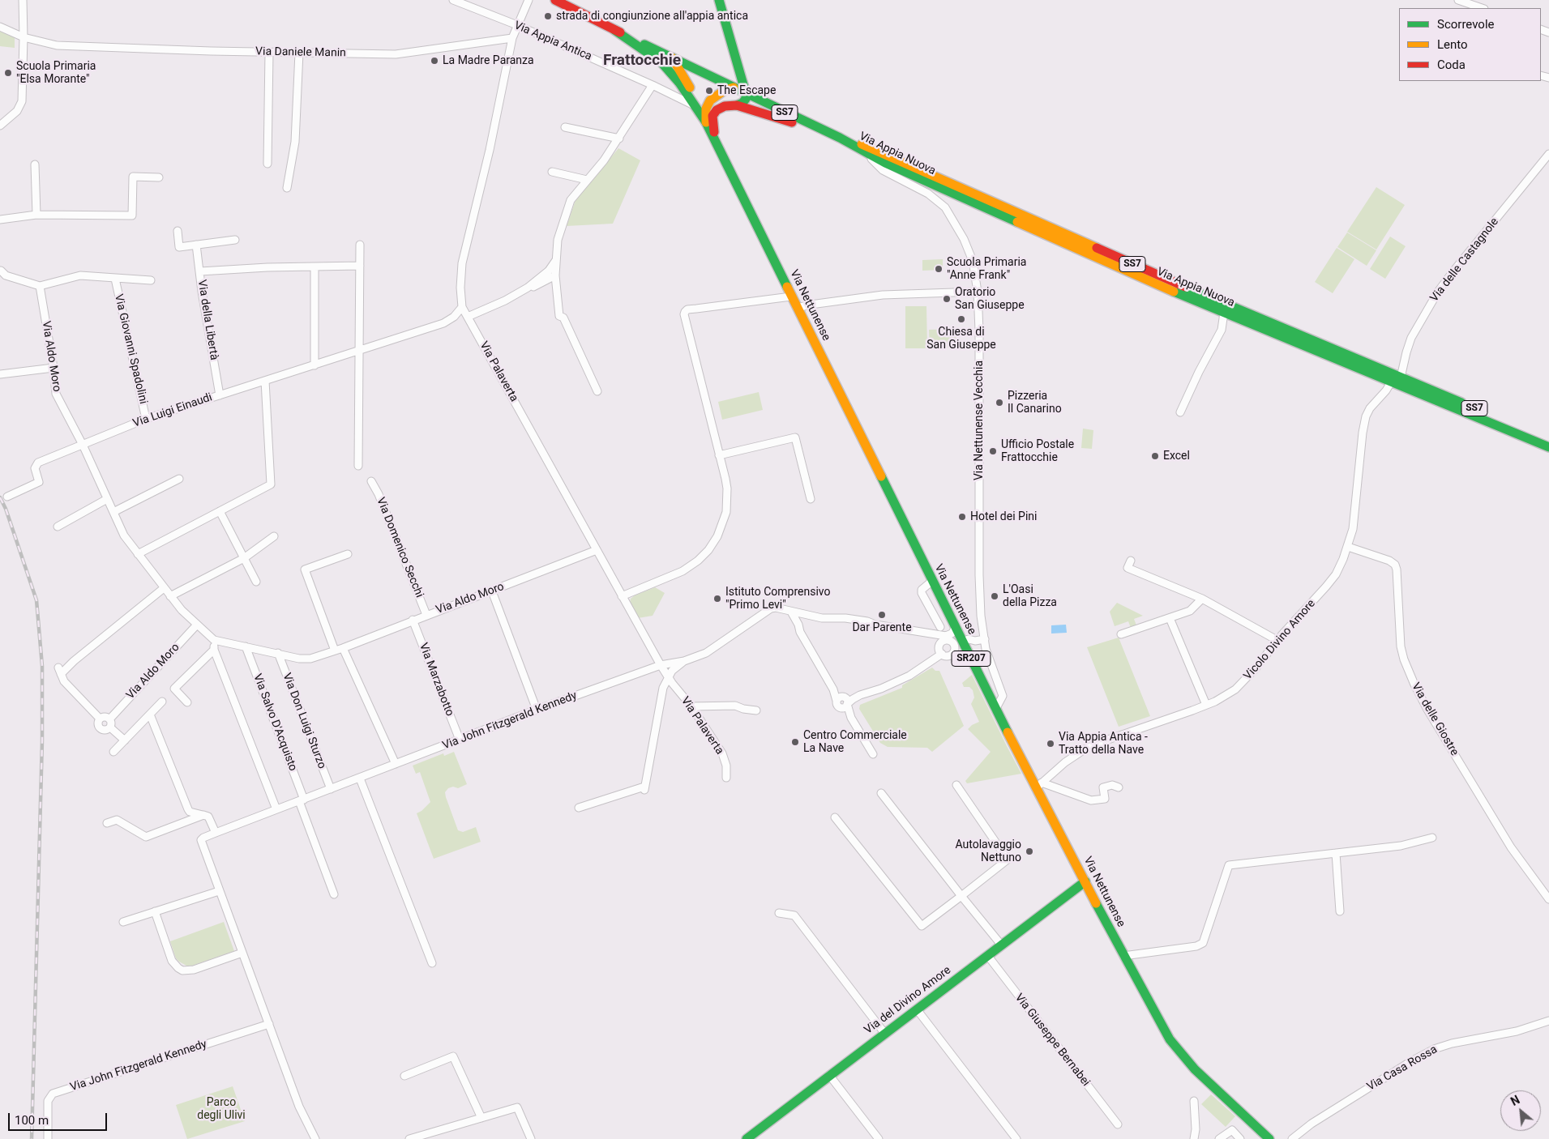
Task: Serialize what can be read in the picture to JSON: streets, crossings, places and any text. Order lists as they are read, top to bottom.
{
  "streets": {
    "main road": [
      "SS7",
      "Via Appia Nuova",
      "Via Nettunense",
      "SR207",
      "Via del Divino Amore"
    ],
    "street": [
      "Via Appia Antica",
      "Via Daniele Manin",
      "Via delle Castagnole",
      "Via della Libertà",
      "Via Giovanni Spadolini",
      "Via Aldo Moro",
      "Via Palaverta",
      "Via Luigi Einaudi",
      "Via Nettunense Vecchia",
      "Via Domenico Secchi",
      "Vicolo Divino Amore",
      "Via Marzabotto",
      "Via delle Giostre",
      "Via Don Luigi Sturzo",
      "Via John Fitzgerald Kennedy",
      "Via Salvo D'Acquisto",
      "Via Giuseppe Bernabei",
      "Via Casa Rossa"
    ]
  },
  "crossings": [
    ["Via Appia Antica", "Via Nettunense"],
    ["Via Appia Antica", "Via Palaverta"],
    ["Via Daniele Manin", "Via Palaverta"],
    ["Via Appia Nuova", "Via delle Castagnole"],
    ["Via Appia Nuova", "Via Nettunense Vecchia"],
    ["Via Appia Nuova", "Vicolo Divino Amore"],
    ["Via Nettunense", "Via Nettunense Vecchia"],
    ["Via Nettunense", "Vicolo Divino Amore"],
    ["Via Nettunense", "Via del Divino Amore"],
    ["Via della Libertà", "Via Luigi Einaudi"],
    ["Via Giovanni Spadolini", "Via Aldo Moro"],
    ["Via Giovanni Spadolini", "Via Luigi Einaudi"],
    ["Via Aldo Moro", "Via Palaverta"],
    ["Via Aldo Moro", "Via Luigi Einaudi"],
    ["Via Aldo Moro", "Via Domenico Secchi"],
    ["Via Aldo Moro", "Via Marzabotto"],
    ["Via Aldo Moro", "Via Don Luigi Sturzo"],
    ["Via Aldo Moro", "Via Salvo D'Acquisto"],
    ["Via Palaverta", "Via Luigi Einaudi"],
    ["Via Palaverta", "Via John Fitzgerald Kennedy"],
    ["Vicolo Divino Amore", "Via delle Giostre"],
    ["Via Marzabotto", "Via John Fitzgerald Kennedy"],
    ["Via Don Luigi Sturzo", "Via John Fitzgerald Kennedy"],
    ["Via John Fitzgerald Kennedy", "Via Salvo D'Acquisto"],
    ["Via del Divino Amore", "Via Giuseppe Bernabei"]
  ],
  "districts": ["Frattocchie"],
  "parks": ["Parco degli Ulivi"],
  "places": [
    "strada di congiunzione all'appia antica",
    "La Madre Paranza",
    "Scuola Primaria \"Elsa Morante\"",
    "The Escape",
    "Scuola Primaria \"Anne Frank\"",
    "Oratorio San Giuseppe",
    "Chiesa di San Giuseppe",
    "Pizzeria Il Canarino",
    "Ufficio Postale Frattocchie",
    "Excel",
    "Hotel dei Pini",
    "L'Oasi della Pizza",
    "Istituto Comprensivo \"Primo Levi\"",
    "Dar Parente",
    "Centro Commerciale La Nave",
    "Via Appia Antica - Tratto della Nave",
    "Autolavaggio Nettuno"
  ],
  "legend": ["Scorrevole", "Lento", "Coda"],
  "scale_bar": "100 m",
  "north": "top left"
}
